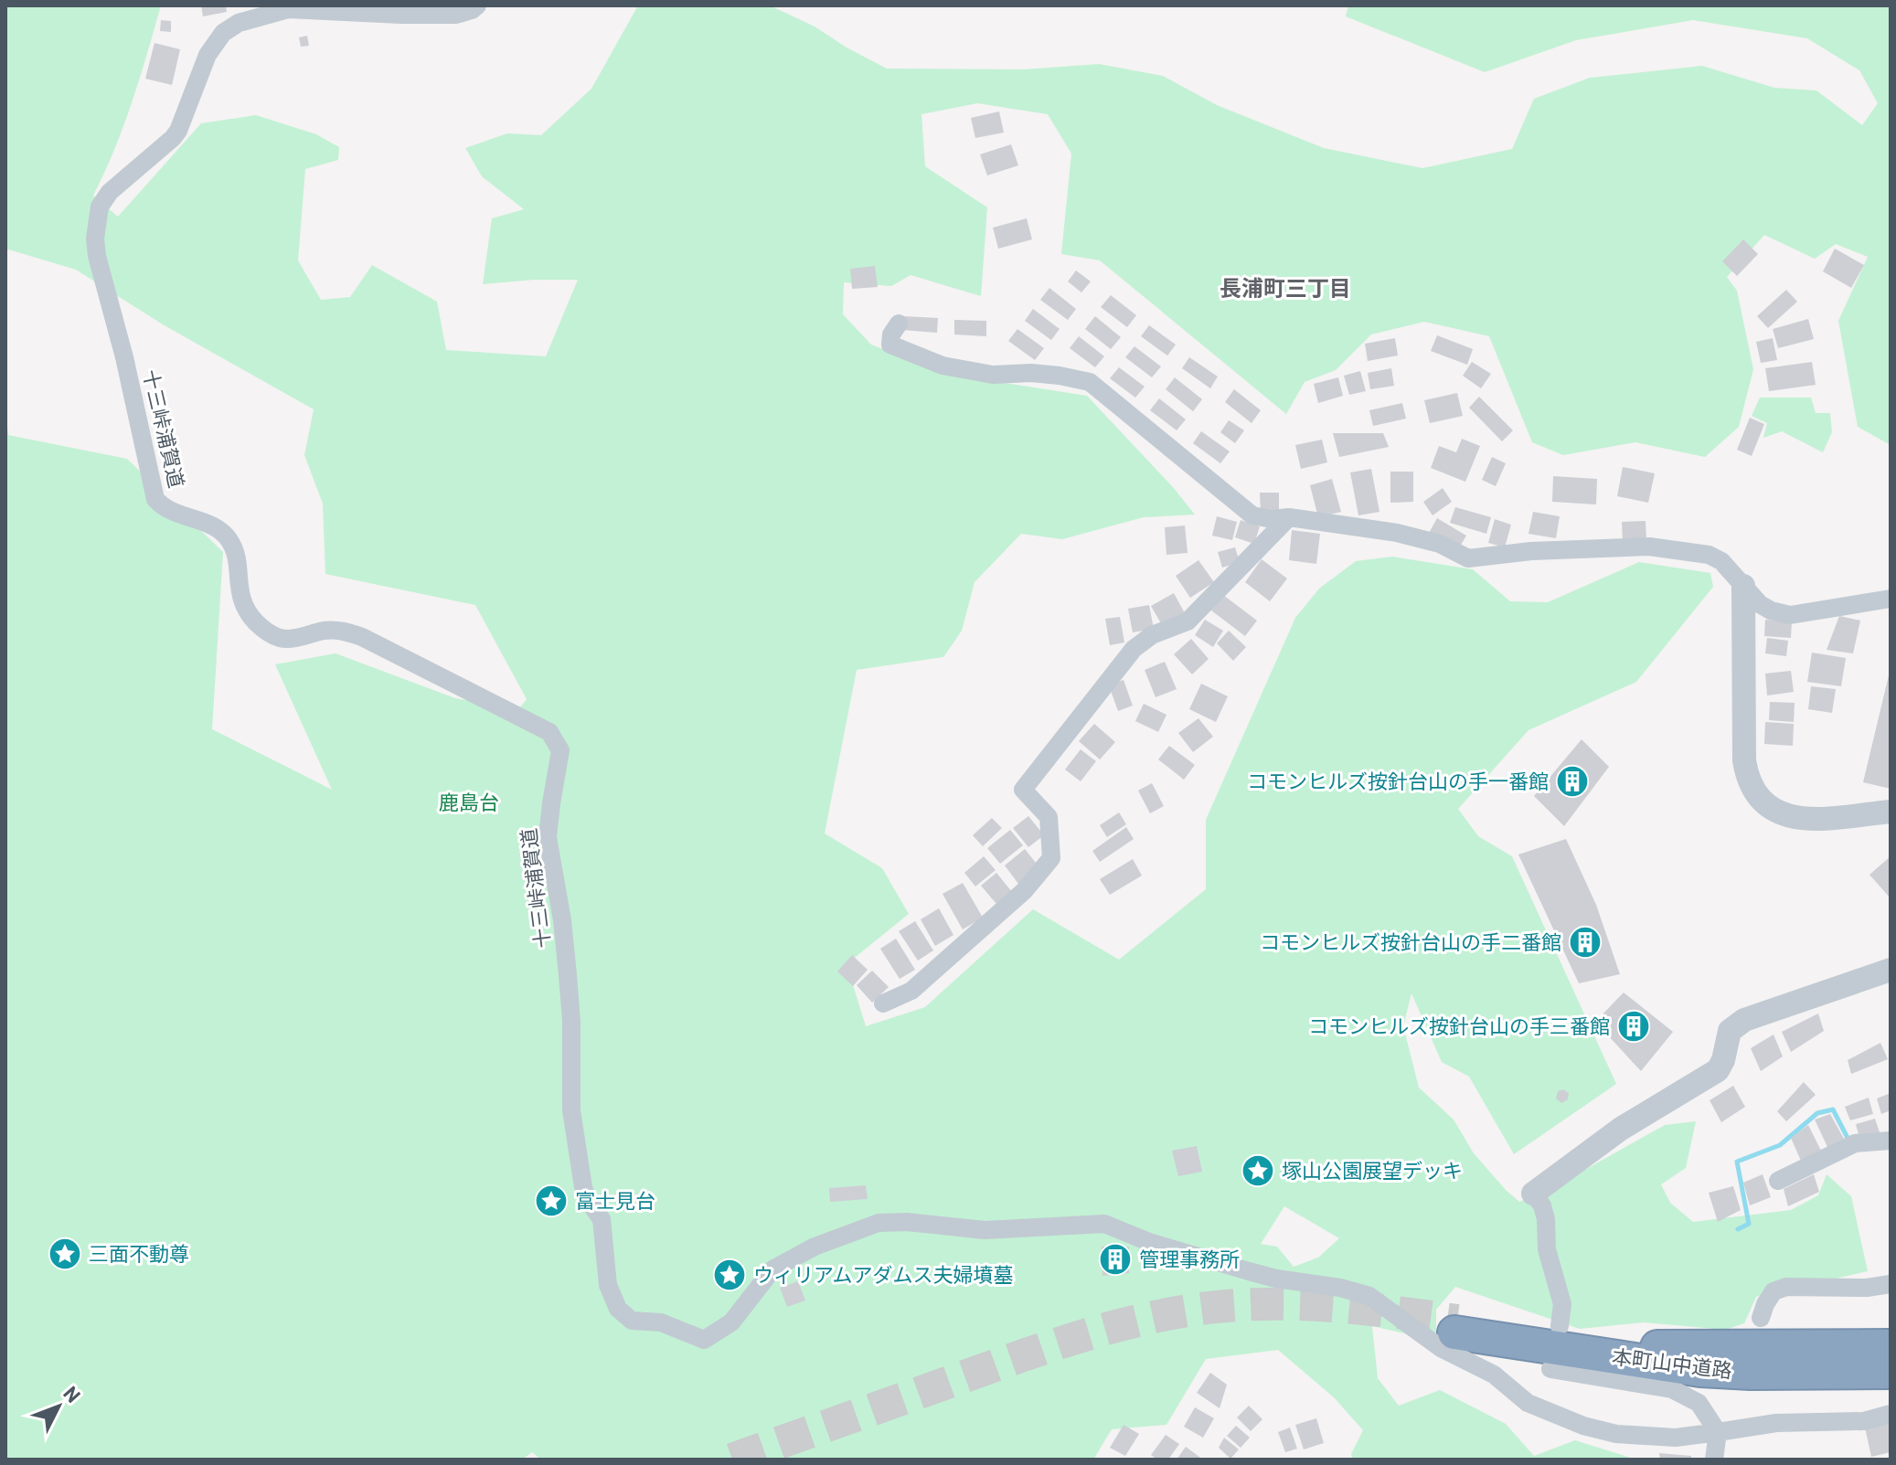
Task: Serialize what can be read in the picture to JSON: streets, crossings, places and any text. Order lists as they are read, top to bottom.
{
  "streets": {
    "highway": ["本町山中道路"],
    "street": ["十三峠浦賀道"]
  },
  "districts": ["長浦町三丁目"],
  "parks": ["鹿島台"],
  "places": {
    "building": [
      "コモンヒルズ按針台山の手一番館",
      "コモンヒルズ按針台山の手二番館",
      "コモンヒルズ按針台山の手三番館",
      "管理事務所"
    ],
    "place": [
      "塚山公園展望デッキ",
      "富士見台",
      "三面不動尊",
      "ウィリアムアダムス夫婦墳墓"
    ]
  },
  "north": "top right"
}
